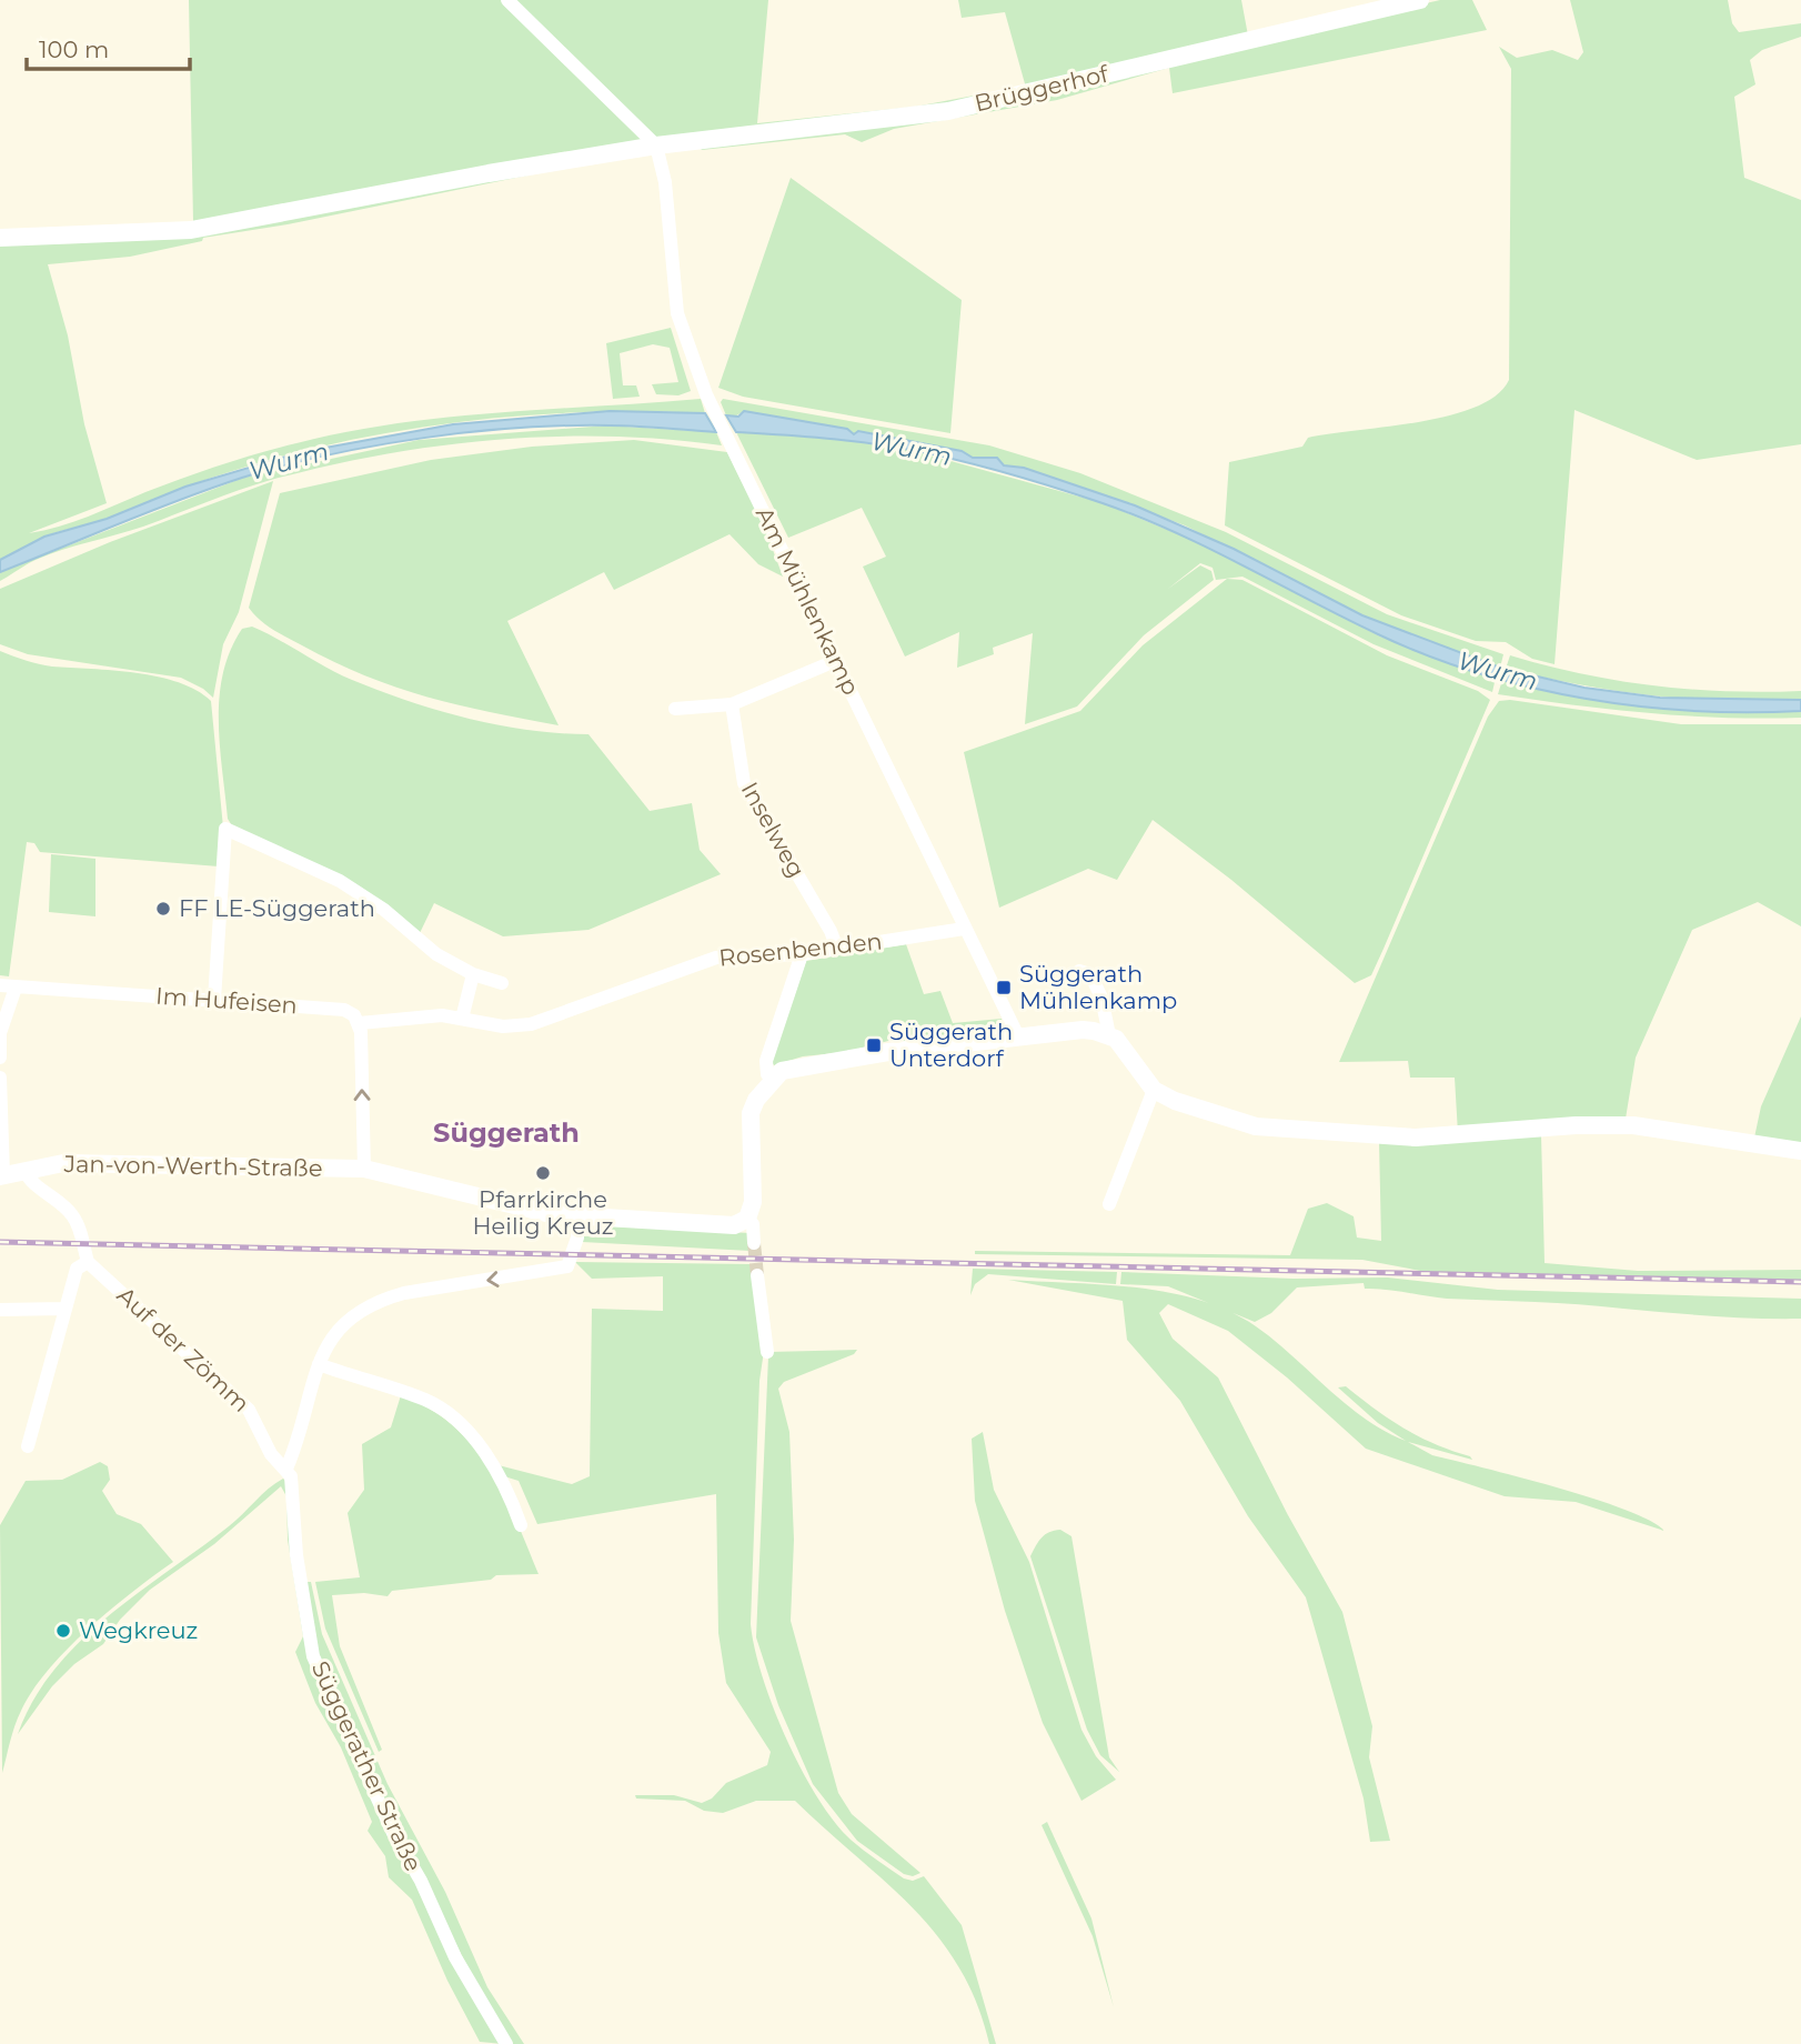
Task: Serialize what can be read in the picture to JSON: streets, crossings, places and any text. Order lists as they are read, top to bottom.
{
  "streets": {
    "main road": ["Brüggerhof", "Jan-von-Werth-Straße"],
    "street": [
      "Am Mühlenkamp",
      "Inselweg",
      "Rosenbenden",
      "Im Hufeisen",
      "Auf der Zömm",
      "Süggerather Straße"
    ]
  },
  "crossings": [
    ["Brüggerhof", "Am Mühlenkamp"],
    ["Am Mühlenkamp", "Rosenbenden"],
    ["Inselweg", "Rosenbenden"],
    ["Rosenbenden", "Im Hufeisen"],
    ["Jan-von-Werth-Straße", "Auf der Zömm"],
    ["Auf der Zömm", "Süggerather Straße"]
  ],
  "districts": ["Süggerath"],
  "water": ["Wurm"],
  "places": {
    "other": ["FF LE-Süggerath", "Pfarrkirche Heilig Kreuz", "Wegkreuz"],
    "transit": ["Süggerath Mühlenkamp", "Süggerath Unterdorf"]
  },
  "scale_bar": "100 m"
}
